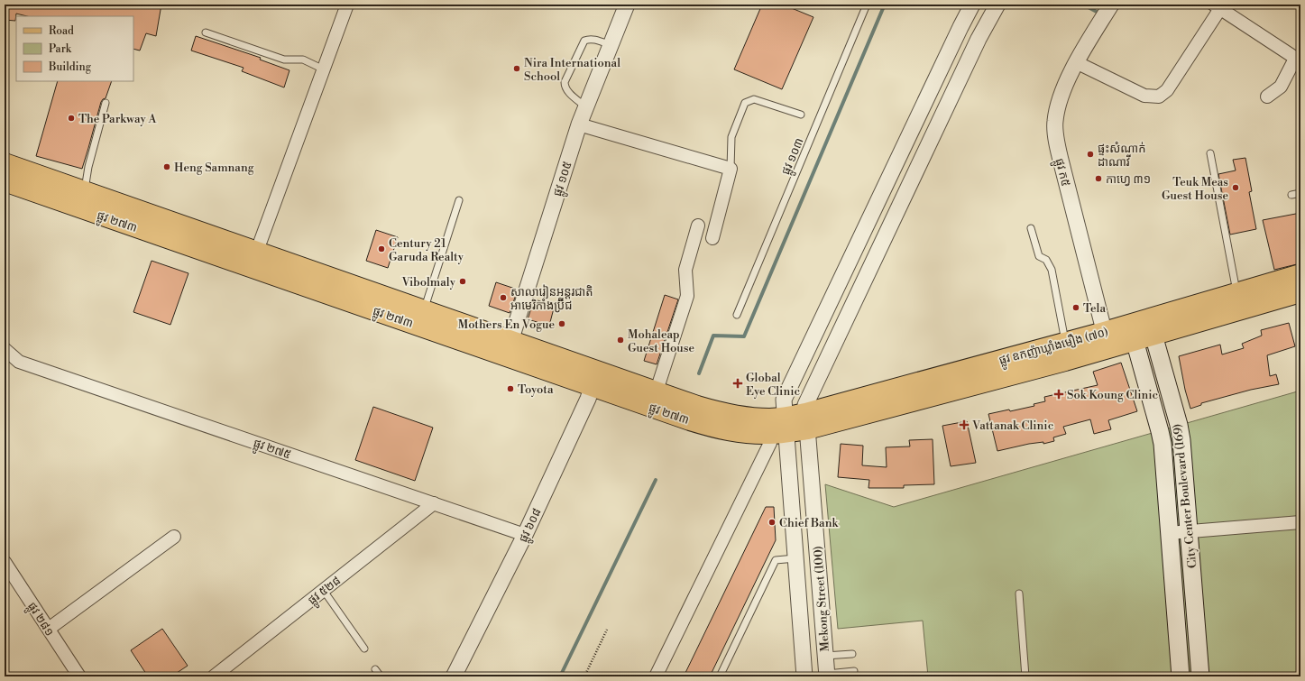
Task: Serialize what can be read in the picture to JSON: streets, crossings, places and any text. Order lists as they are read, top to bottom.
{
  "streets": {
    "main road": ["ផ្លូវ ២៧៣", "ផ្លូវ ឧកញ៉ាឃ្លាំងមឿង (៧០)", "City Center Boulevard (169)"],
    "street": [
      "ផ្លូវ ក៥",
      "ផ្លូវ ១០៥",
      "ផ្លូវ ២៧៥",
      "ផ្លូវ ៦០៨",
      "ផ្លូវ ៥២៨",
      "Mekong Street (100)",
      "ផ្លូវ ២៨១"
    ],
    "lane": ["ផ្លូវ ១០៣"]
  },
  "crossings": [
    ["ផ្លូវ ក៥", "ផ្លូវ ឧកញ៉ាឃ្លាំងមឿង (៧០)"],
    ["ផ្លូវ ១០៥", "ផ្លូវ ២៧៣"],
    ["ផ្លូវ ២៧៣", "ផ្លូវ ៦០៨"],
    ["ផ្លូវ ២៧៣", "Mekong Street (100)"],
    ["ផ្លូវ ឧកញ៉ាឃ្លាំងមឿង (៧០)", "City Center Boulevard (169)"],
    ["ផ្លូវ ឧកញ៉ាឃ្លាំងមឿង (៧០)", "Mekong Street (100)"],
    ["ផ្លូវ ២៧៥", "ផ្លូវ ៦០៨"],
    ["ផ្លូវ ២៧៥", "ផ្លូវ ៥២៨"]
  ],
  "places": {
    "other": [
      "Nira International School",
      "The Parkway A",
      "ផ្ទះសំណាក់ ដាណាវី",
      "Heng Samnang",
      "កាហ្វេ ៣១",
      "Teuk Meas Guest House",
      "Century 21 Garuda Realty",
      "Vibolmaly",
      "សាលារៀនអន្តរជាតិ អាមេរិកាំងប្រ៊ីជ",
      "Tela",
      "Mothers En Vogue",
      "Mohaleap Guest House",
      "Toyota",
      "Chief Bank"
    ],
    "health": ["Global Eye Clinic", "Sok Koung Clinic", "Vattanak Clinic"]
  },
  "legend": ["Road", "Park", "Building"]
}
